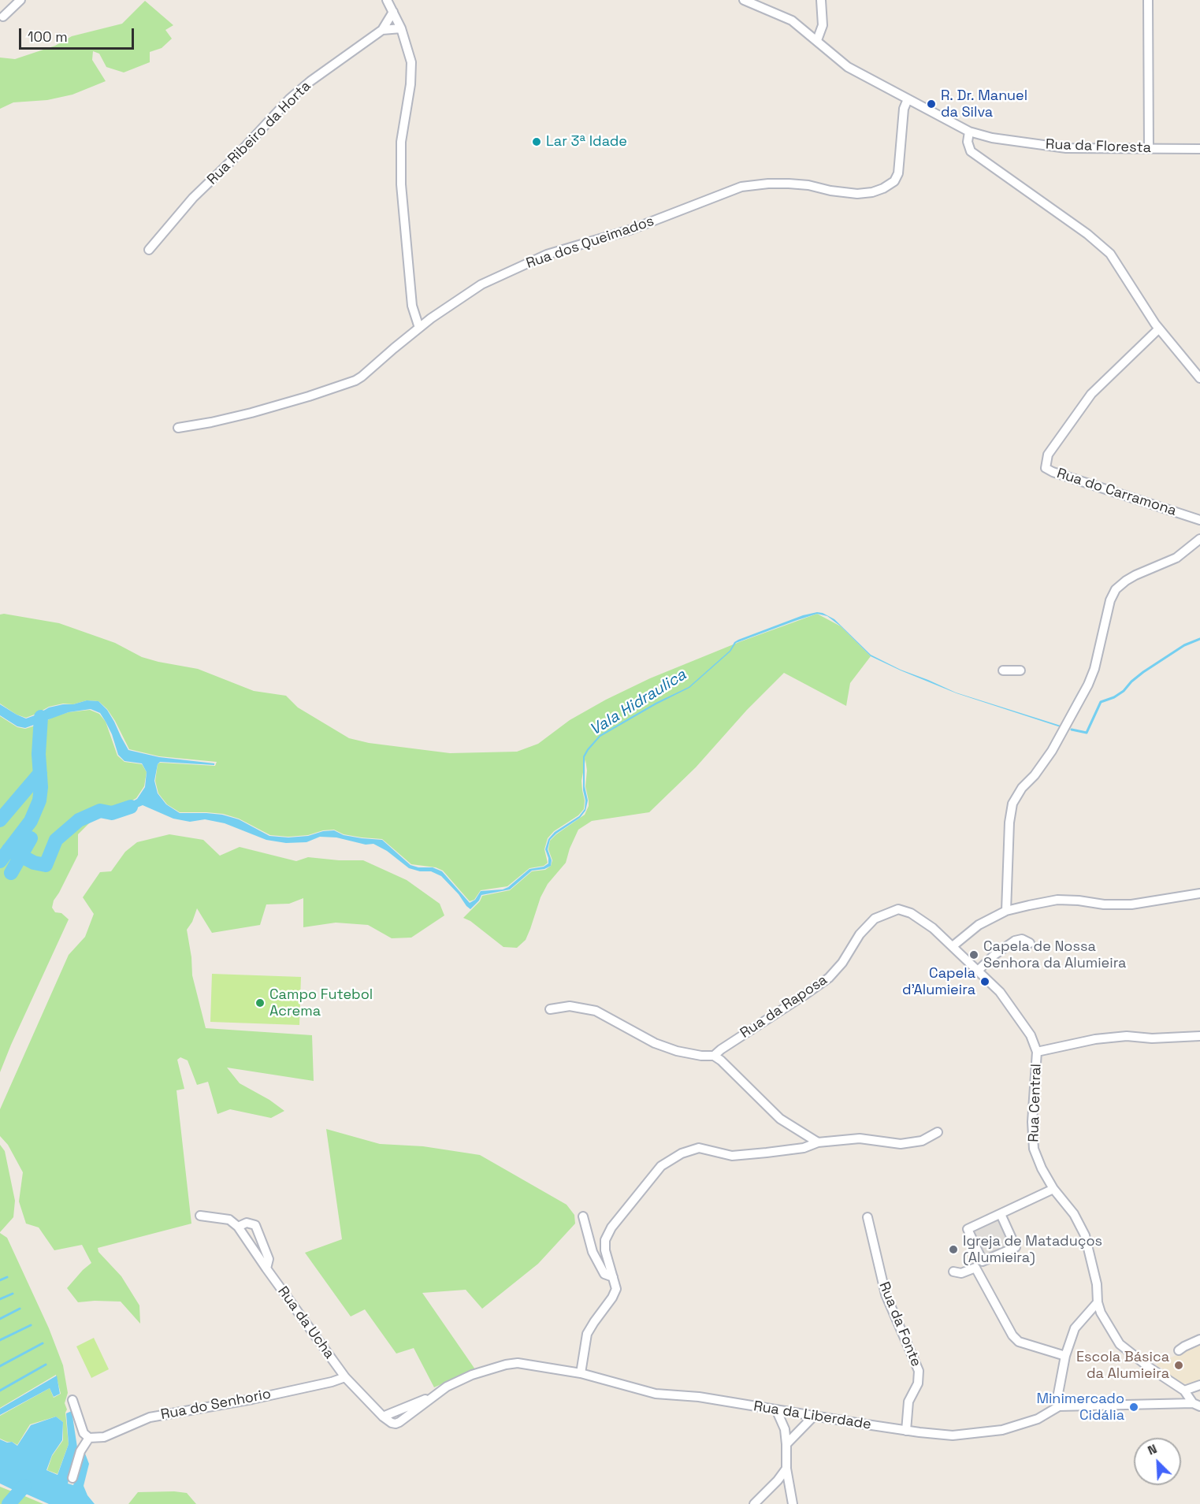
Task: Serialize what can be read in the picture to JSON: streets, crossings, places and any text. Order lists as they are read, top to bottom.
{
  "streets": {
    "street": [
      "Rua Ribeiro da Horta",
      "Rua da Floresta",
      "Rua dos Queimados",
      "Rua do Carramona",
      "Rua da Raposa",
      "Rua Central",
      "Rua da Ucha",
      "Rua da Fonte",
      "Rua do Senhorio",
      "Rua da Liberdade"
    ]
  },
  "crossings": [
    ["Rua da Floresta", "Rua dos Queimados"],
    ["Rua da Raposa", "Rua Central"],
    ["Rua Central", "Rua da Liberdade"],
    ["Rua da Ucha", "Rua do Senhorio"],
    ["Rua da Ucha", "Rua da Liberdade"],
    ["Rua da Fonte", "Rua da Liberdade"],
    ["Rua do Senhorio", "Rua da Liberdade"]
  ],
  "water": ["Vala Hidraulica"],
  "places": [
    "R. Dr. Manuel da Silva",
    "Lar 3ª Idade",
    "Capela de Nossa Senhora da Alumieira",
    "Capela d'Alumieira",
    "Campo Futebol Acrema",
    "Igreja de Mataduços (Alumieira)",
    "Escola Básica da Alumieira",
    "Minimercado Cidália"
  ],
  "scale_bar": "100 m",
  "north": "top left"
}
